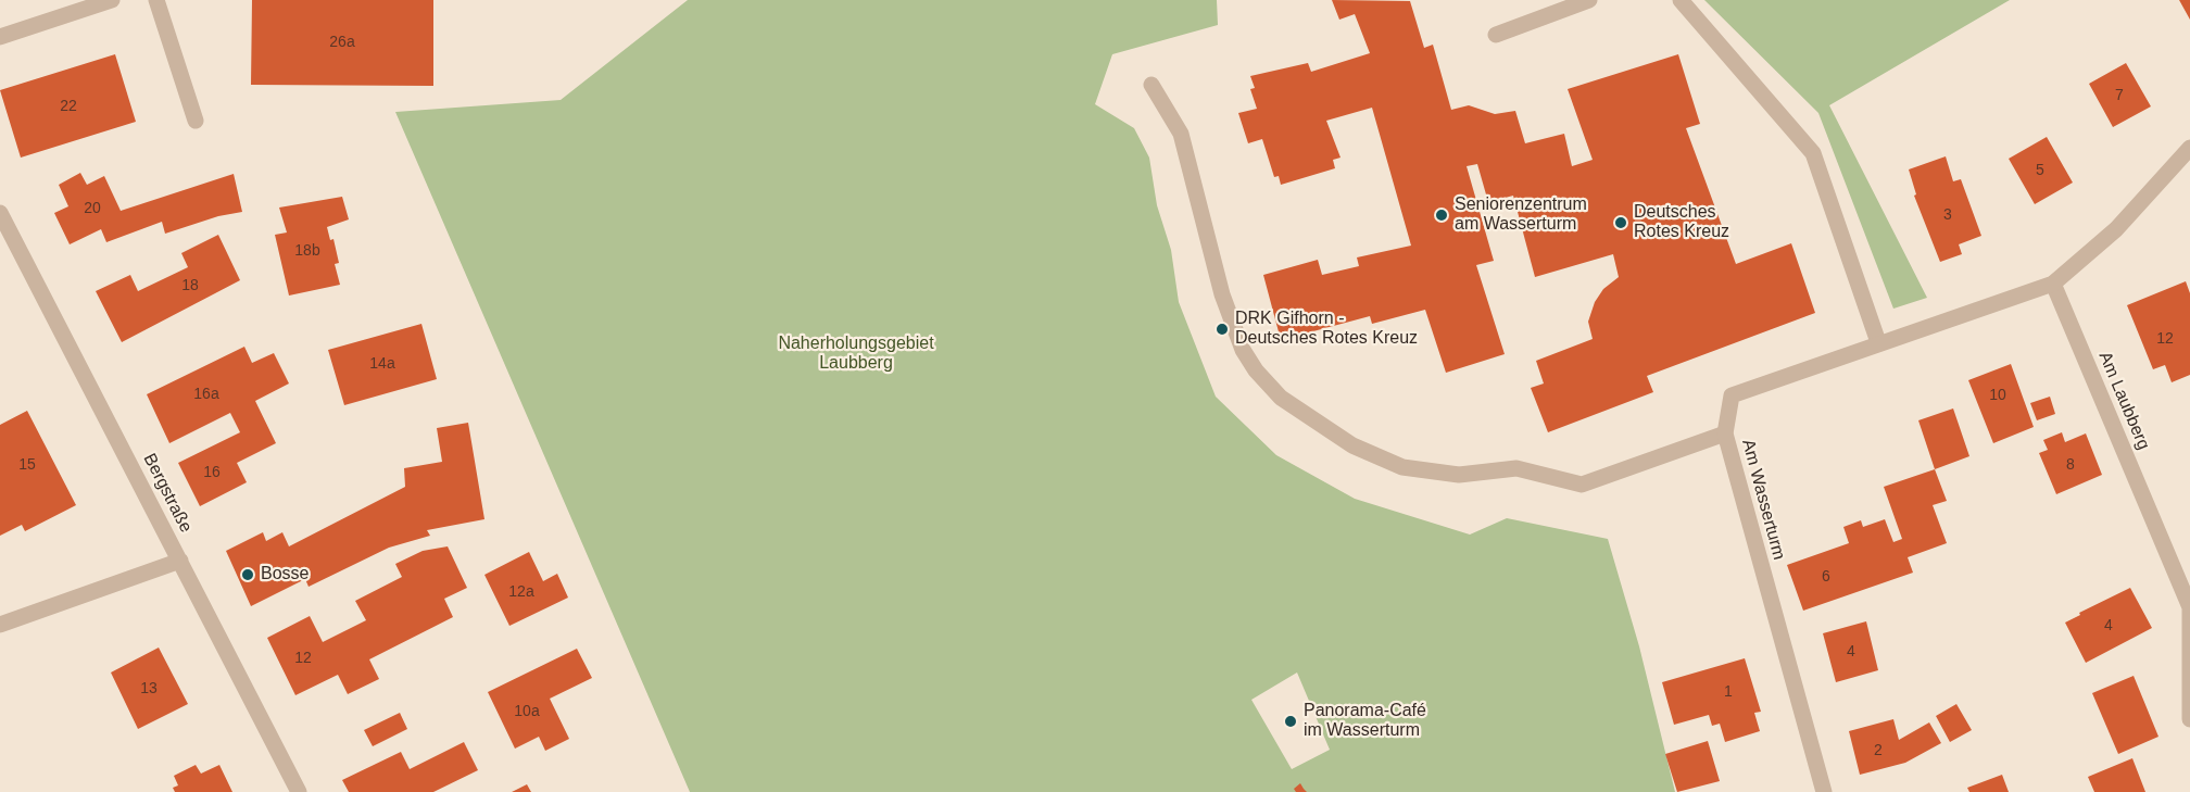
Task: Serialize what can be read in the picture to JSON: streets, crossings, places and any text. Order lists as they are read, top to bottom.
{
  "streets": {
    "street": ["Am Laubberg", "Bergstraße", "Am Wasserturm"]
  },
  "crossings": [
    ["Am Laubberg", "Am Wasserturm"]
  ],
  "parks": ["Naherholungsgebiet Laubberg"],
  "places": [
    "Seniorenzentrum am Wasserturm",
    "Deutsches Rotes Kreuz",
    "DRK Gifhorn - Deutsches Rotes Kreuz",
    "Bosse",
    "Panorama-Café im Wasserturm"
  ],
  "house_numbers": [
    "26a",
    "7",
    "22",
    "5",
    "20",
    "3",
    "18b",
    "18",
    "12",
    "14a",
    "16a",
    "10",
    "15",
    "8",
    "16",
    "6",
    "12a",
    "4",
    "4",
    "12",
    "13",
    "1",
    "10a",
    "2"
  ]
}
